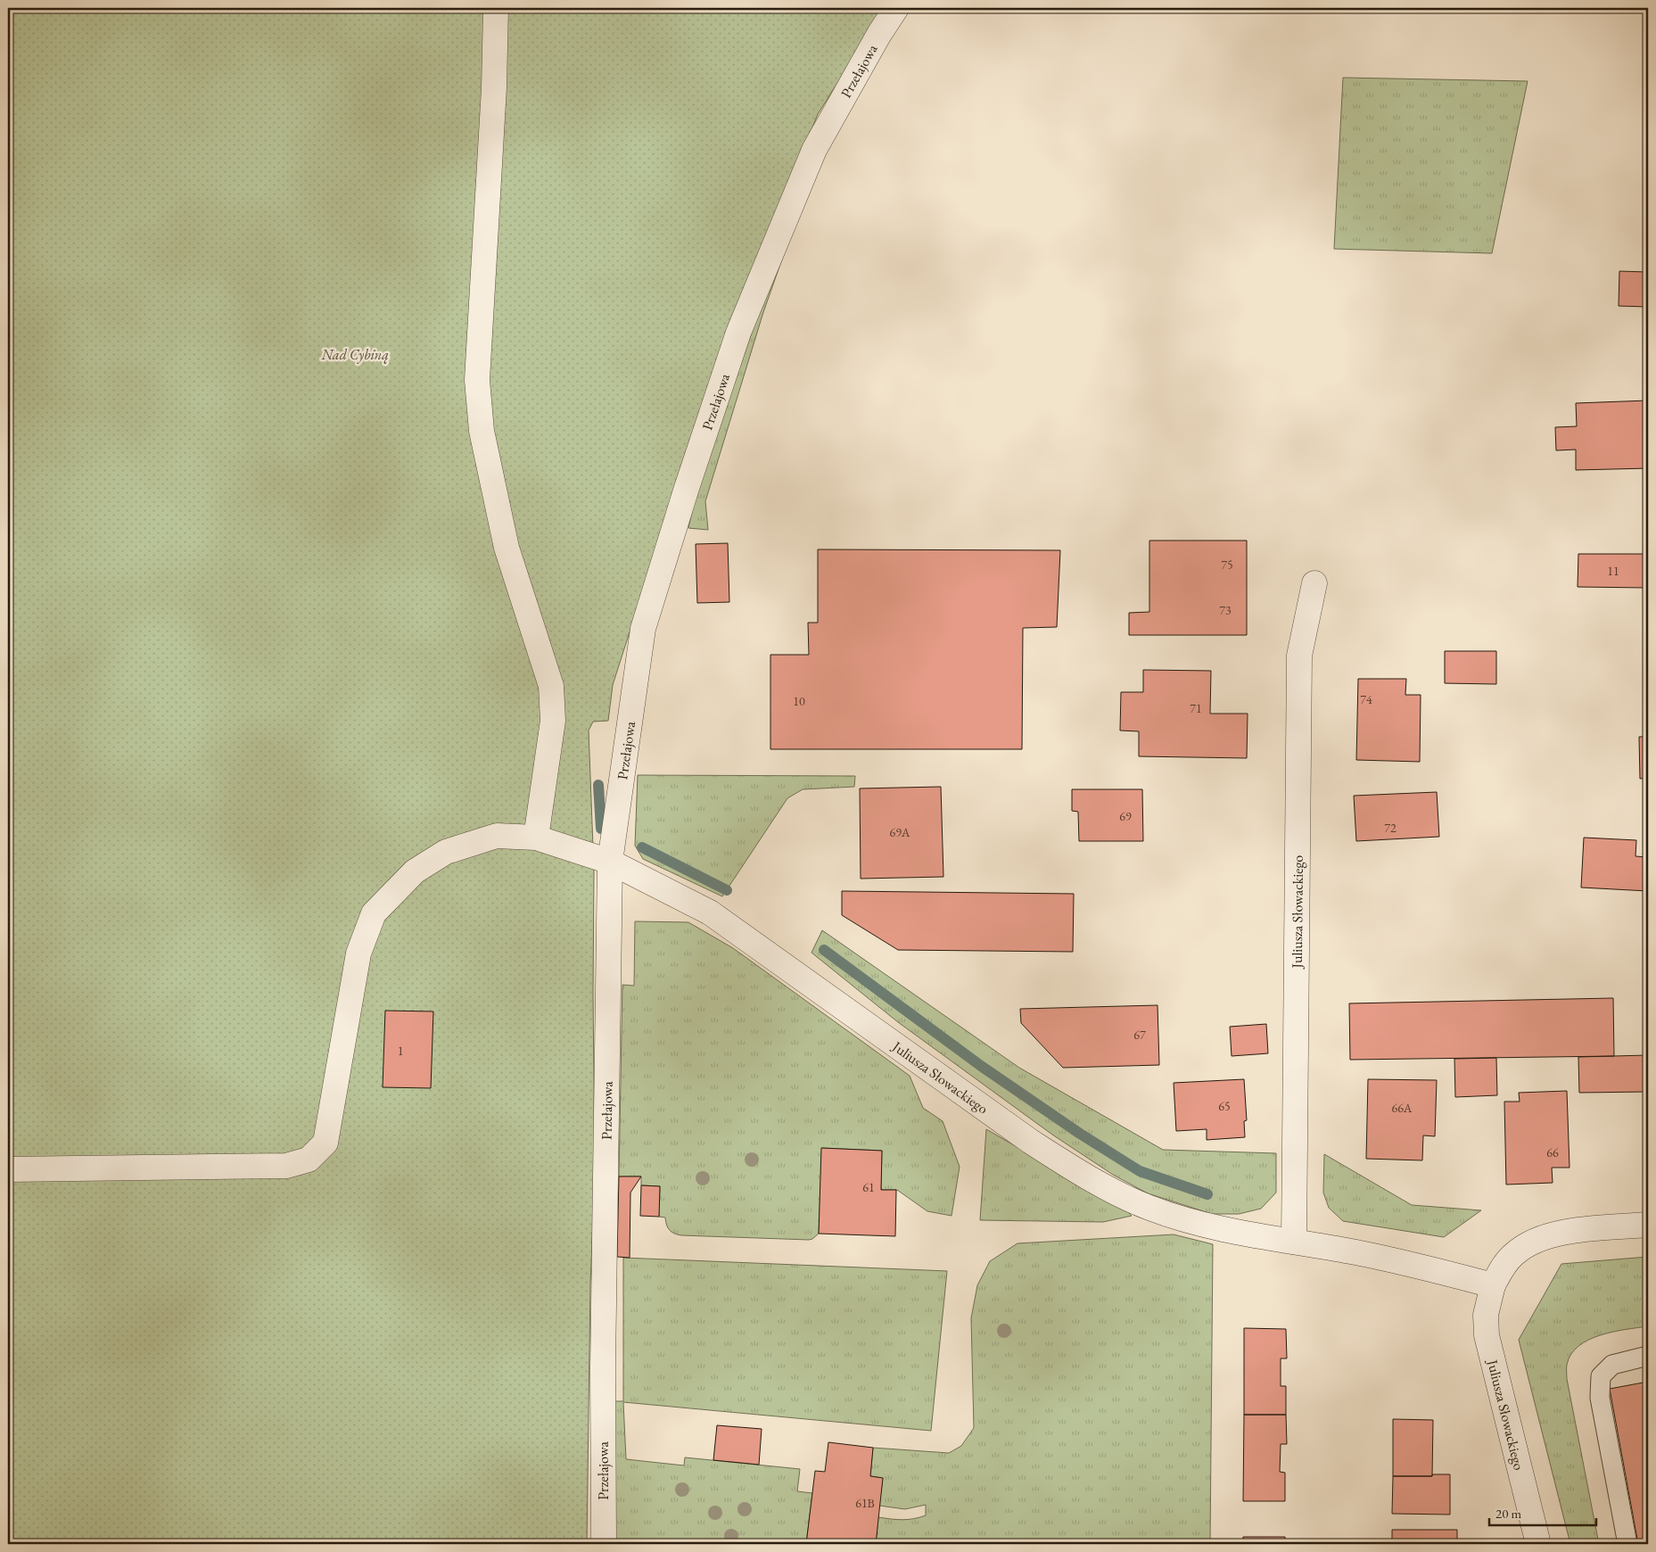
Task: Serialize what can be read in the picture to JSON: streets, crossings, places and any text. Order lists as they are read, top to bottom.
{
  "streets": {
    "street": ["Przełajowa", "Juliusza Słowackiego"]
  },
  "crossings": [
    ["Przełajowa", "Juliusza Słowackiego"]
  ],
  "parks": ["Nad Cybiną"],
  "house_numbers": [
    "75",
    "11",
    "73",
    "74",
    "10",
    "71",
    "69",
    "72",
    "69A",
    "67",
    "1",
    "65",
    "66A",
    "66",
    "61",
    "61B"
  ],
  "scale_bar": "20 m"
}
